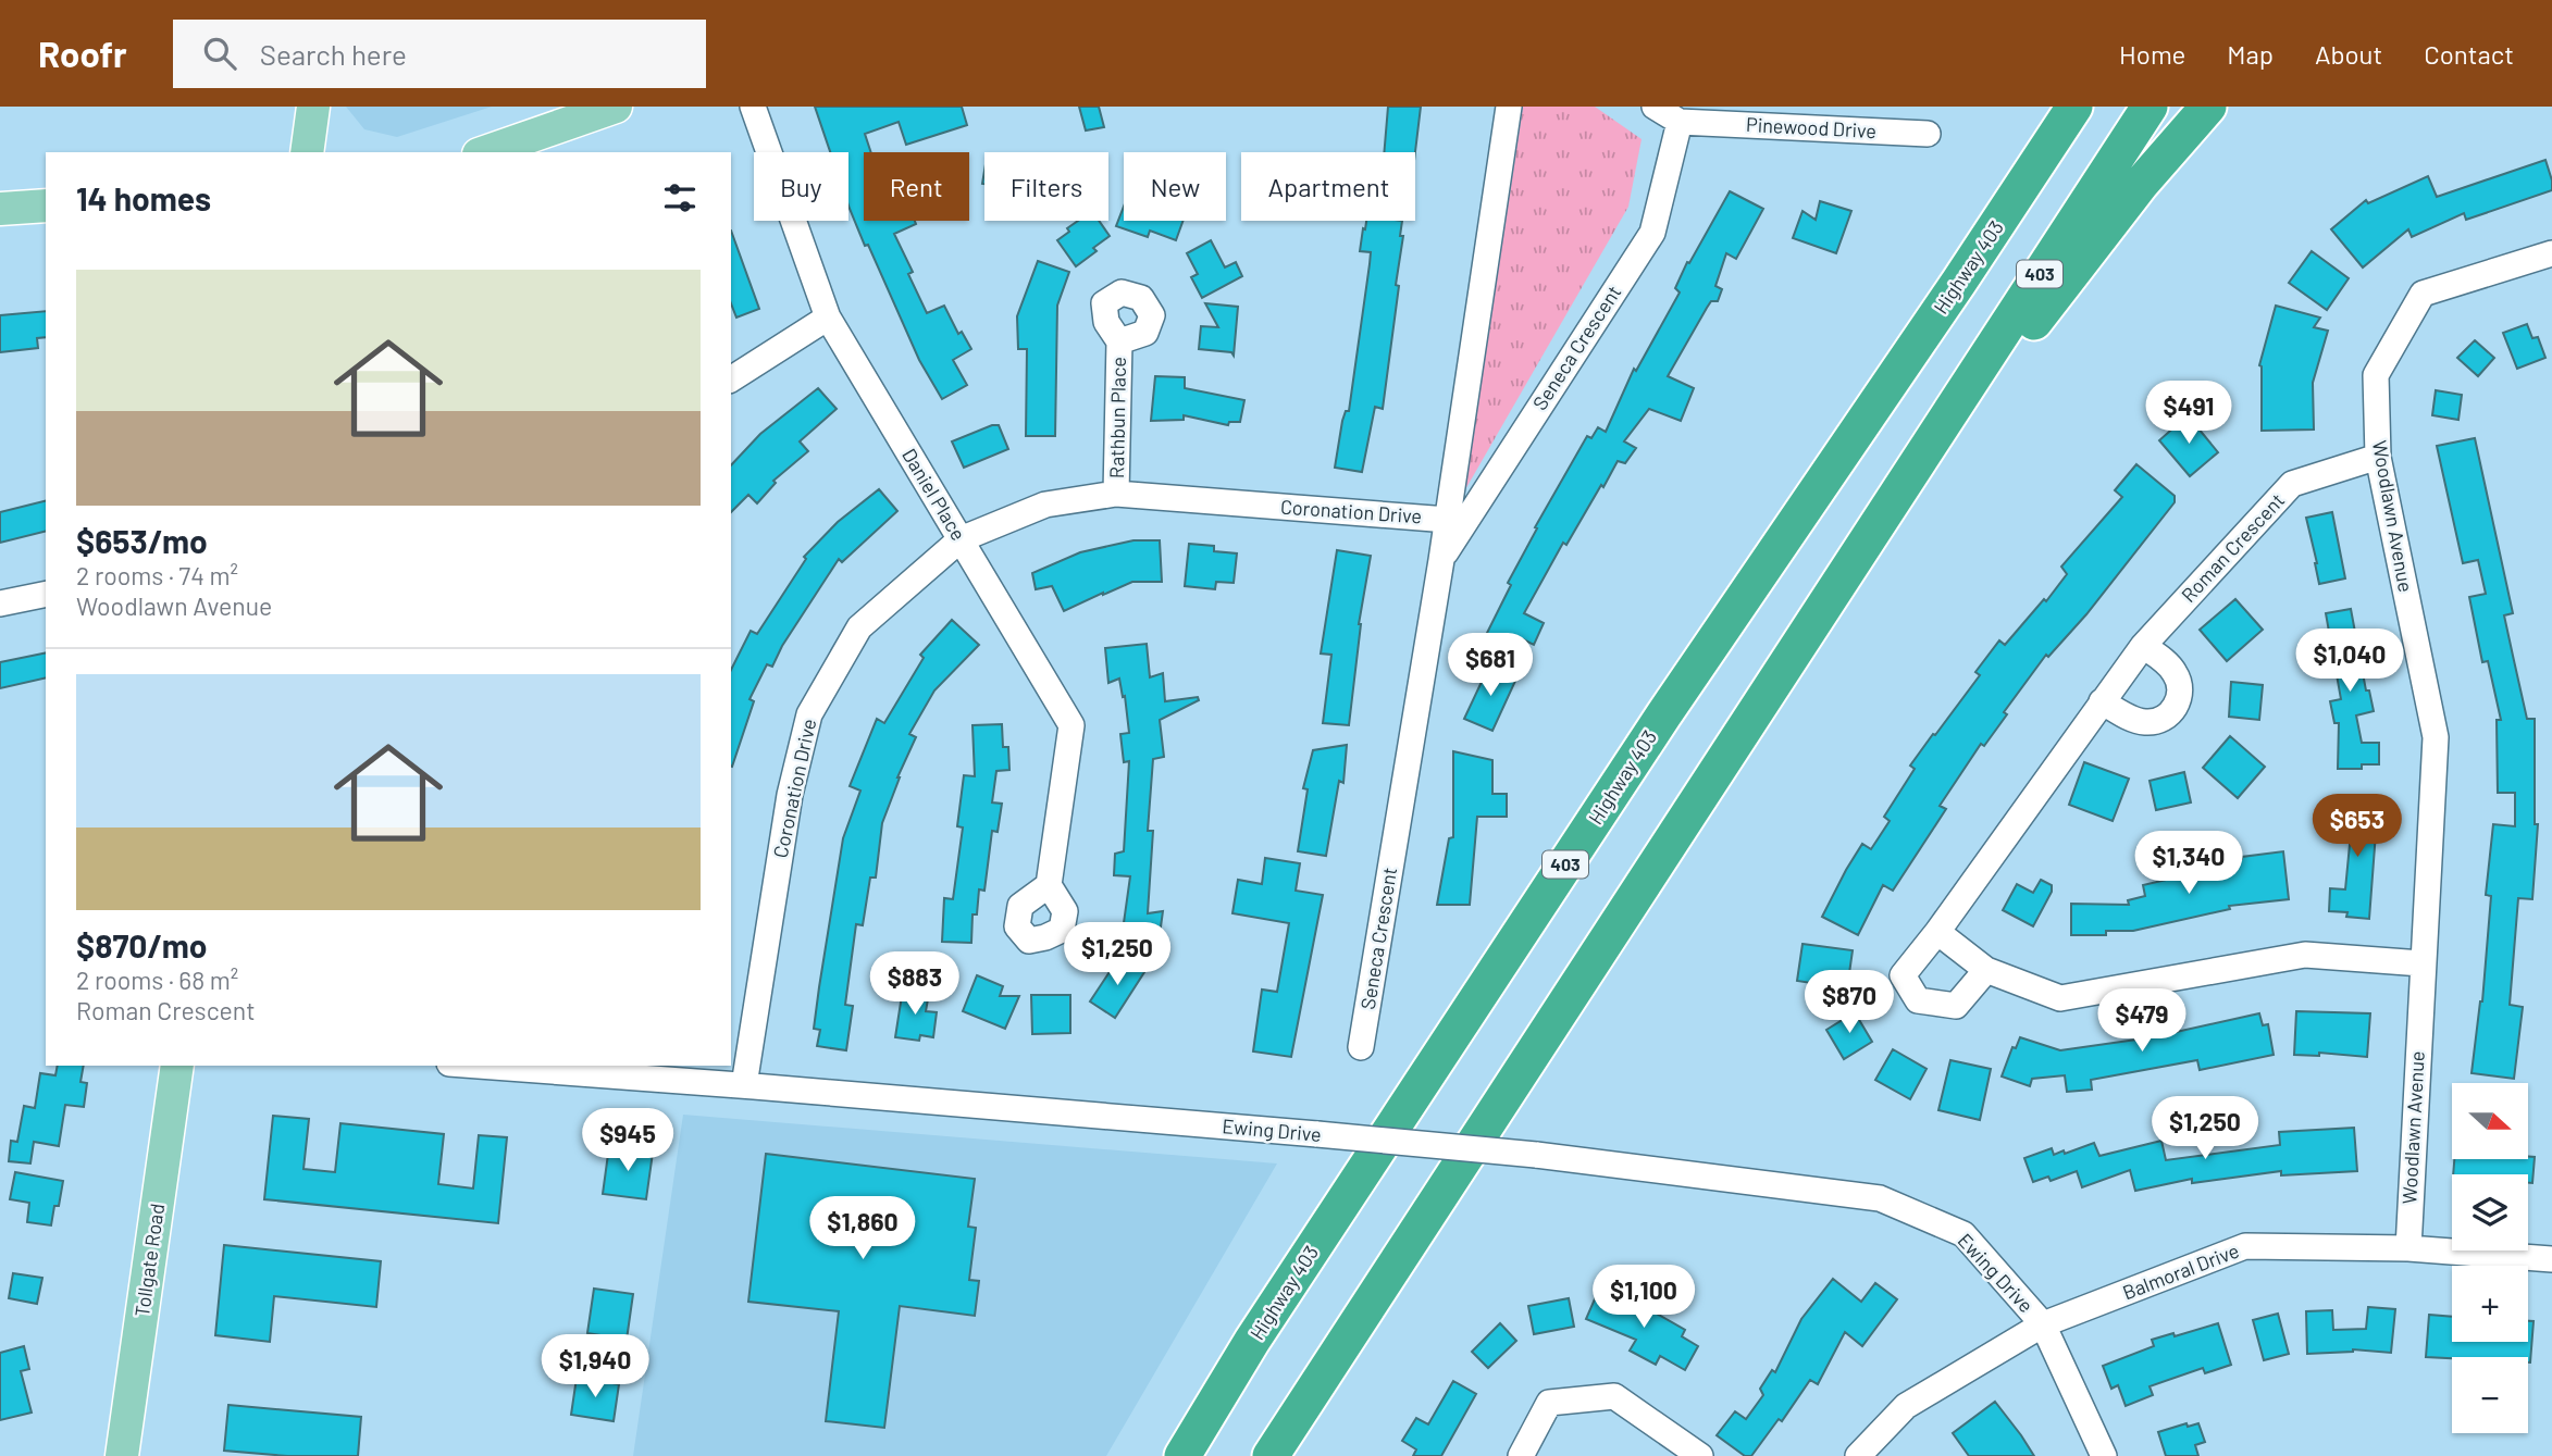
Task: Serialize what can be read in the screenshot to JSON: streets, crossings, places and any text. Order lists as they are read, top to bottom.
{
  "streets": {
    "highway": ["Highway 403", "403"],
    "main road": ["Tollgate Road"],
    "street": [
      "Pinewood Drive",
      "Seneca Crescent",
      "Rathbun Place",
      "Daniel Place",
      "Coronation Drive",
      "Woodlawn Avenue",
      "Roman Crescent",
      "Ewing Drive",
      "Balmoral Drive"
    ]
  },
  "crossings": [
    ["Pinewood Drive", "Seneca Crescent"],
    ["Seneca Crescent", "Coronation Drive"],
    ["Rathbun Place", "Coronation Drive"],
    ["Daniel Place", "Coronation Drive"],
    ["Coronation Drive", "Ewing Drive"],
    ["Woodlawn Avenue", "Roman Crescent"],
    ["Woodlawn Avenue", "Balmoral Drive"],
    ["Ewing Drive", "Balmoral Drive"]
  ],
  "north": "right",
  "page": {
    "header": "Roofr",
    "search": "Search here",
    "nav": [
      "Home",
      "Map",
      "About",
      "Contact"
    ],
    "chip": [
      "Buy",
      "Rent",
      "Filters",
      "New",
      "Apartment"
    ],
    "heading": "14 homes",
    "list": [
      {
        "name": "$653/mo",
        "note": "2 rooms · 74 m² · Woodlawn Avenue"
      },
      {
        "name": "$870/mo",
        "note": "2 rooms · 68 m² · Roman Crescent"
      }
    ],
    "price": [
      "$491",
      "$1,040",
      "$681",
      "$653",
      "$1,340",
      "$1,250",
      "$883",
      "$870",
      "$479",
      "$1,250",
      "$945",
      "$1,860",
      "$1,100",
      "$1,940"
    ],
    "map_buttons": ["+", "−"]
  }
}
